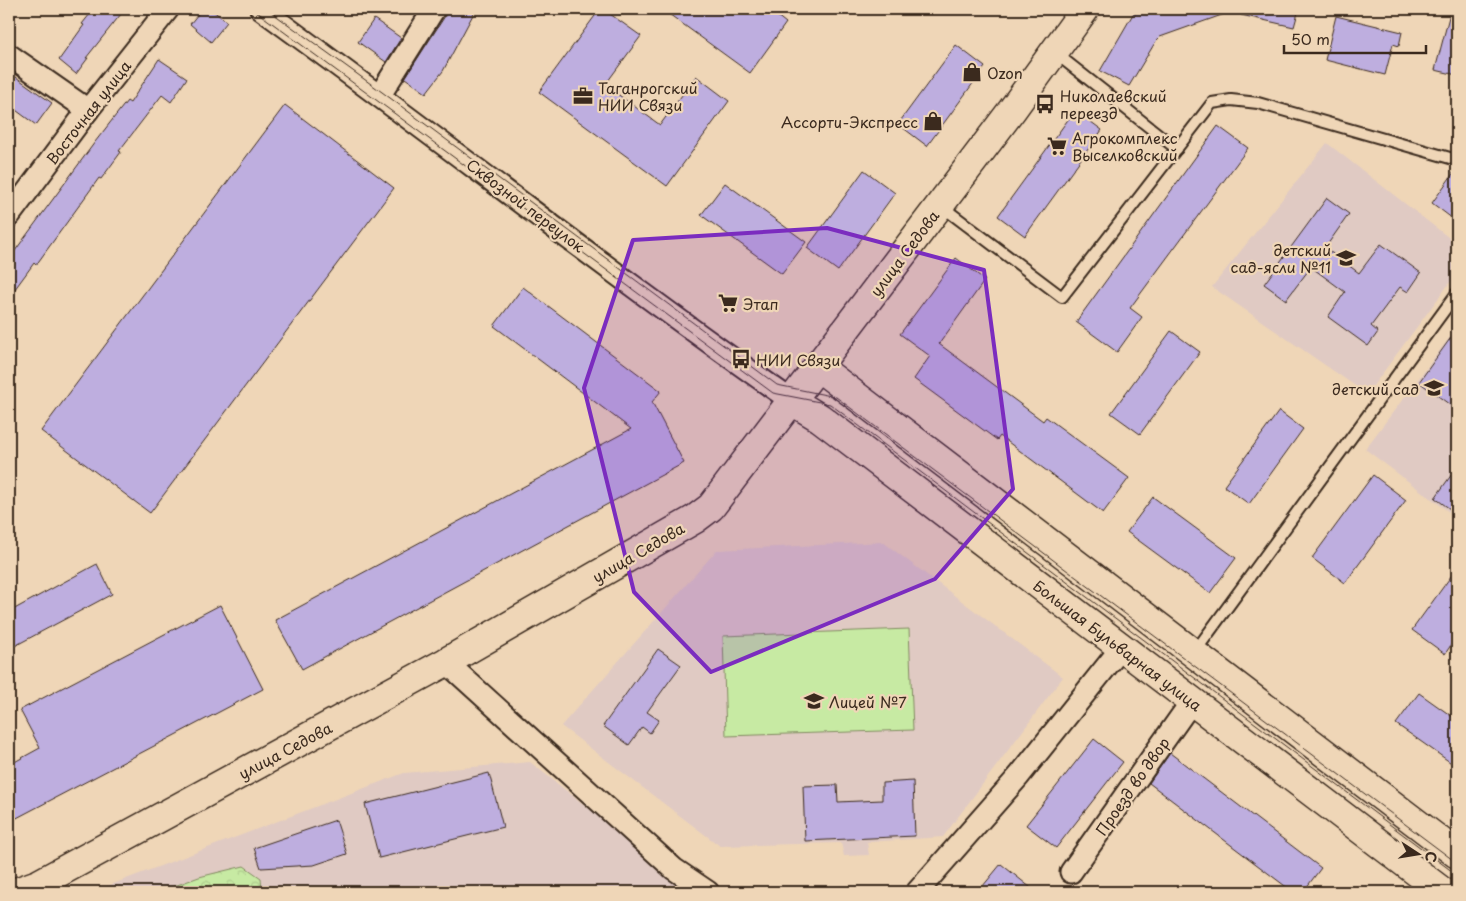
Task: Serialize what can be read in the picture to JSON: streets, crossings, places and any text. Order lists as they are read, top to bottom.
{
  "streets": {
    "main road": ["улица Седова", "Большая Бульварная улица"],
    "street": ["Восточная улица", "Сквозной переулок", "Проезд во двор"]
  },
  "crossings": [
    ["Сквозной переулок", "улица Седова"],
    ["Сквозной переулок", "Большая Бульварная улица"],
    ["улица Седова", "Большая Бульварная улица"],
    ["Большая Бульварная улица", "Проезд во двор"]
  ],
  "places": {
    "shop": ["Ozon", "Ассорти-Экспресс"],
    "office": ["Таганрогский НИИ Связи"],
    "bus stop": ["Николаевский переезд", "НИИ Связи"],
    "supermarket": ["Агрокомплекс Выселковский", "Этап"],
    "school or university": ["детский сад-ясли №11", "детский сад", "Лицей №7"]
  },
  "scale_bar": "50 m",
  "north": "right"
}
